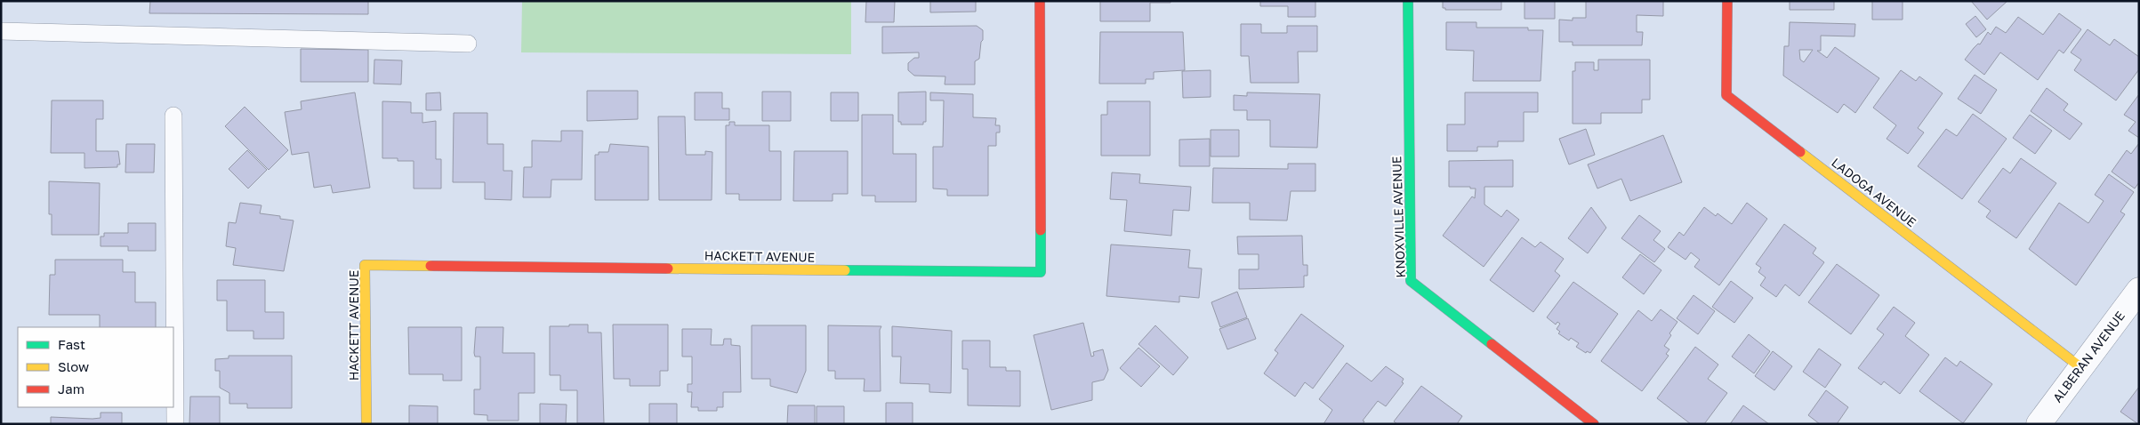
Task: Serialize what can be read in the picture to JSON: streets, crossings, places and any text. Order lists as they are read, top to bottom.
{
  "streets": {
    "street": [
      "LADOGA AVENUE",
      "KNOXVILLE AVENUE",
      "HACKETT AVENUE",
      "ALBERAN AVENUE"
    ]
  },
  "crossings": [
    ["LADOGA AVENUE", "ALBERAN AVENUE"]
  ],
  "legend": ["Fast", "Slow", "Jam"]
}
